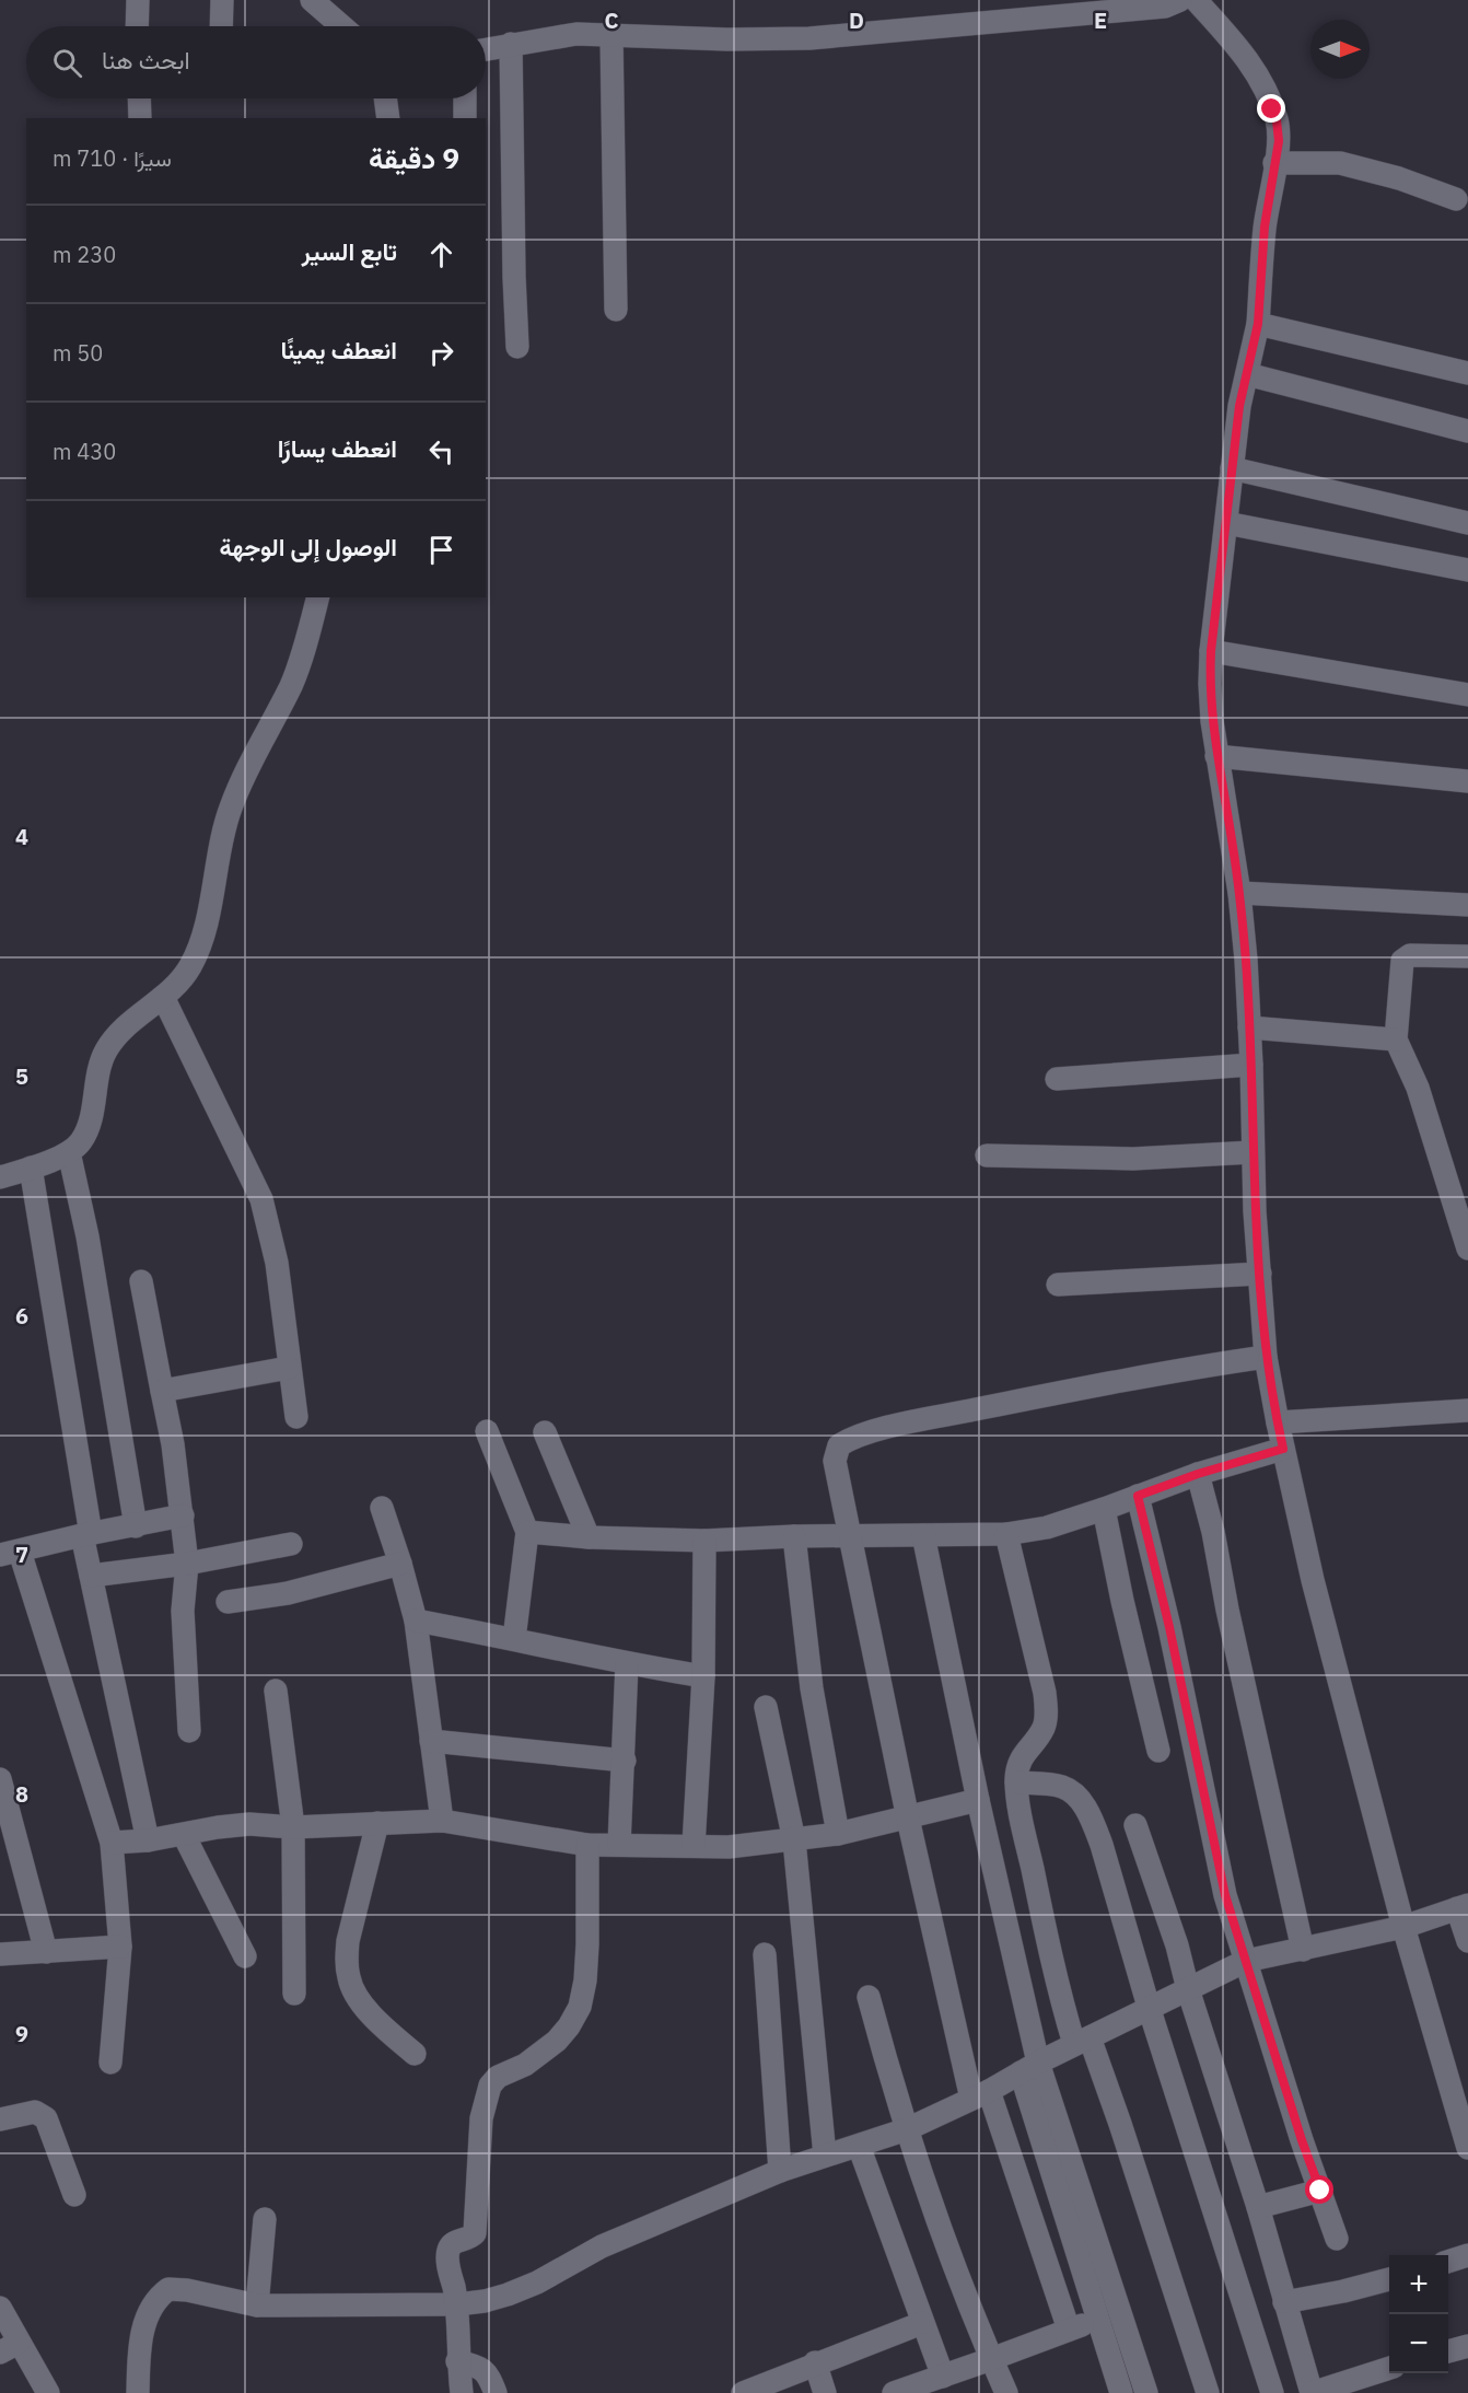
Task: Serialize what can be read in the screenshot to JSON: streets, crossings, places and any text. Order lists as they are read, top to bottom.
{
  "north": "right",
  "page": {
    "search": "ابحث هنا",
    "heading": ["9 دقيقة", "سيرًا · 710 m"],
    "list": [
      ["تابع السير", "230 m"],
      ["انعطف يمينًا", "50 m"],
      ["انعطف يسارًا", "430 m"],
      "الوصول إلى الوجهة"
    ],
    "map_buttons": ["+", "−"]
  },
  "grid": {
    "columns": ["C", "D", "E"],
    "rows": [
      "4",
      "5",
      "6",
      "7",
      "8",
      "9"
    ]
  }
}
